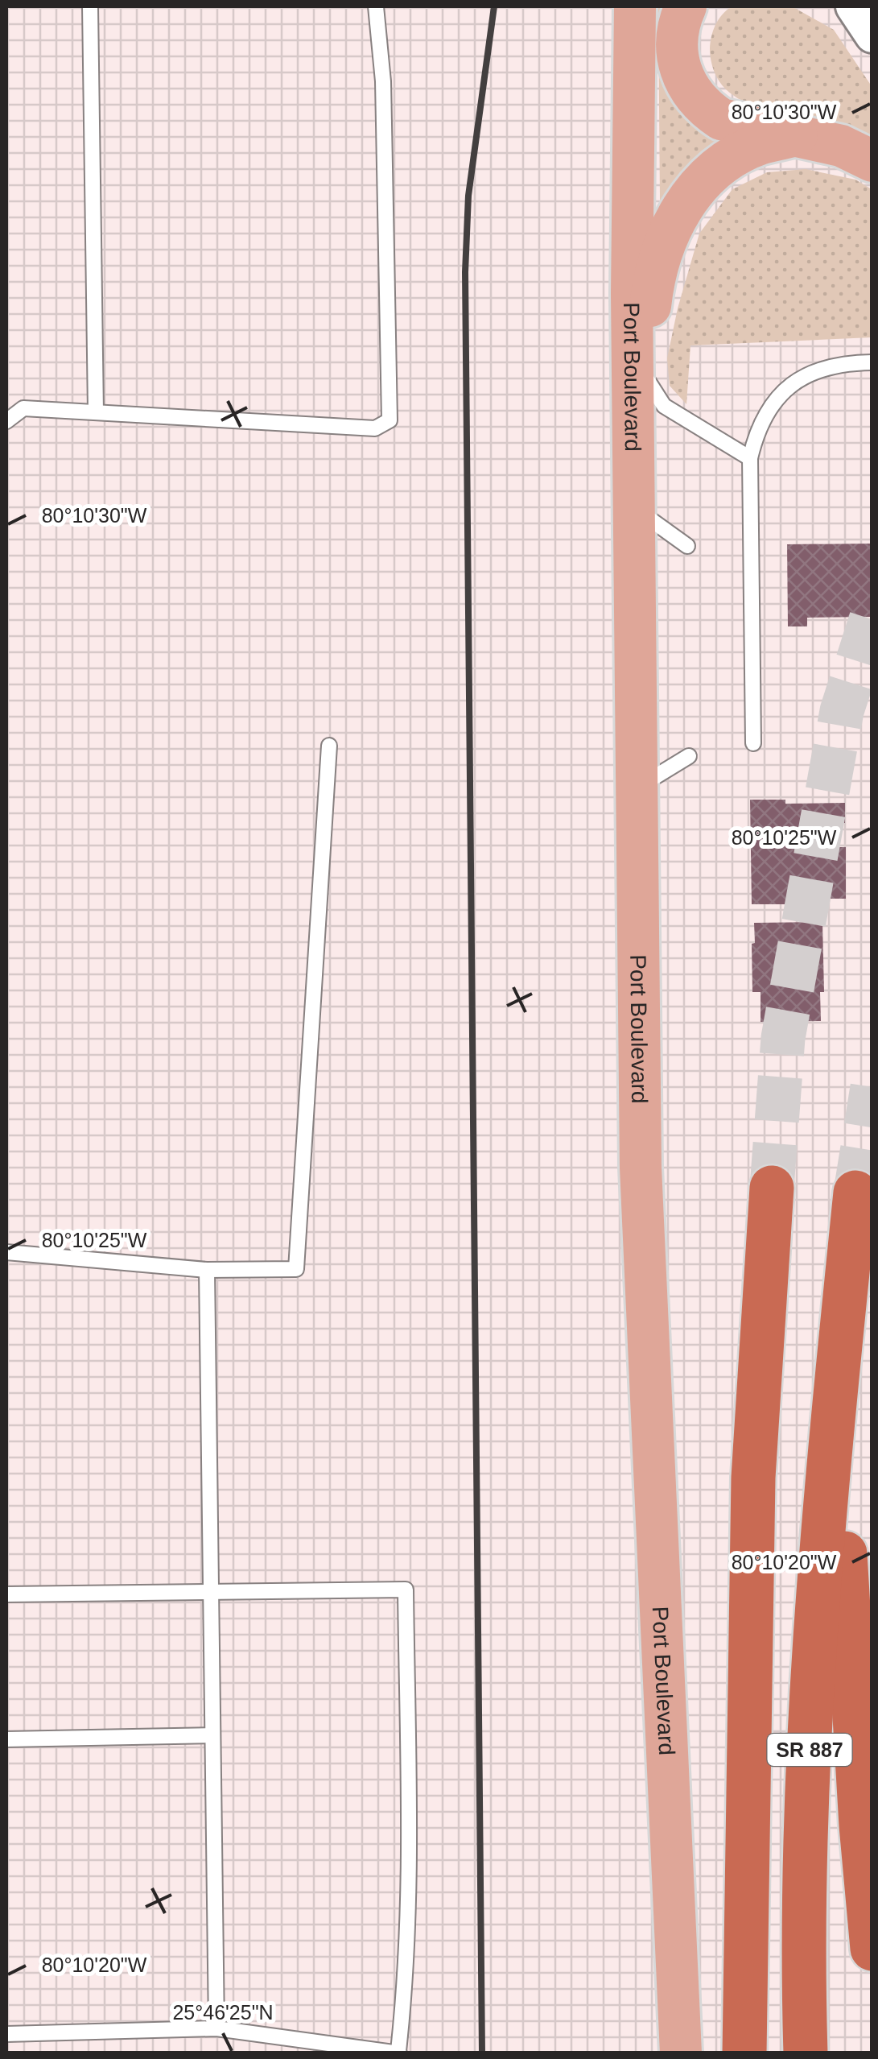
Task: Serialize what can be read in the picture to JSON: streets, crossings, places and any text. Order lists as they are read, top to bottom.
{
  "streets": {
    "highway": ["SR 887"],
    "main road": ["Port Boulevard"]
  },
  "coordinates": [
    "80°10'30\"W",
    "80°10'25\"W",
    "80°10'20\"W",
    "25°46'25\"N"
  ]
}
